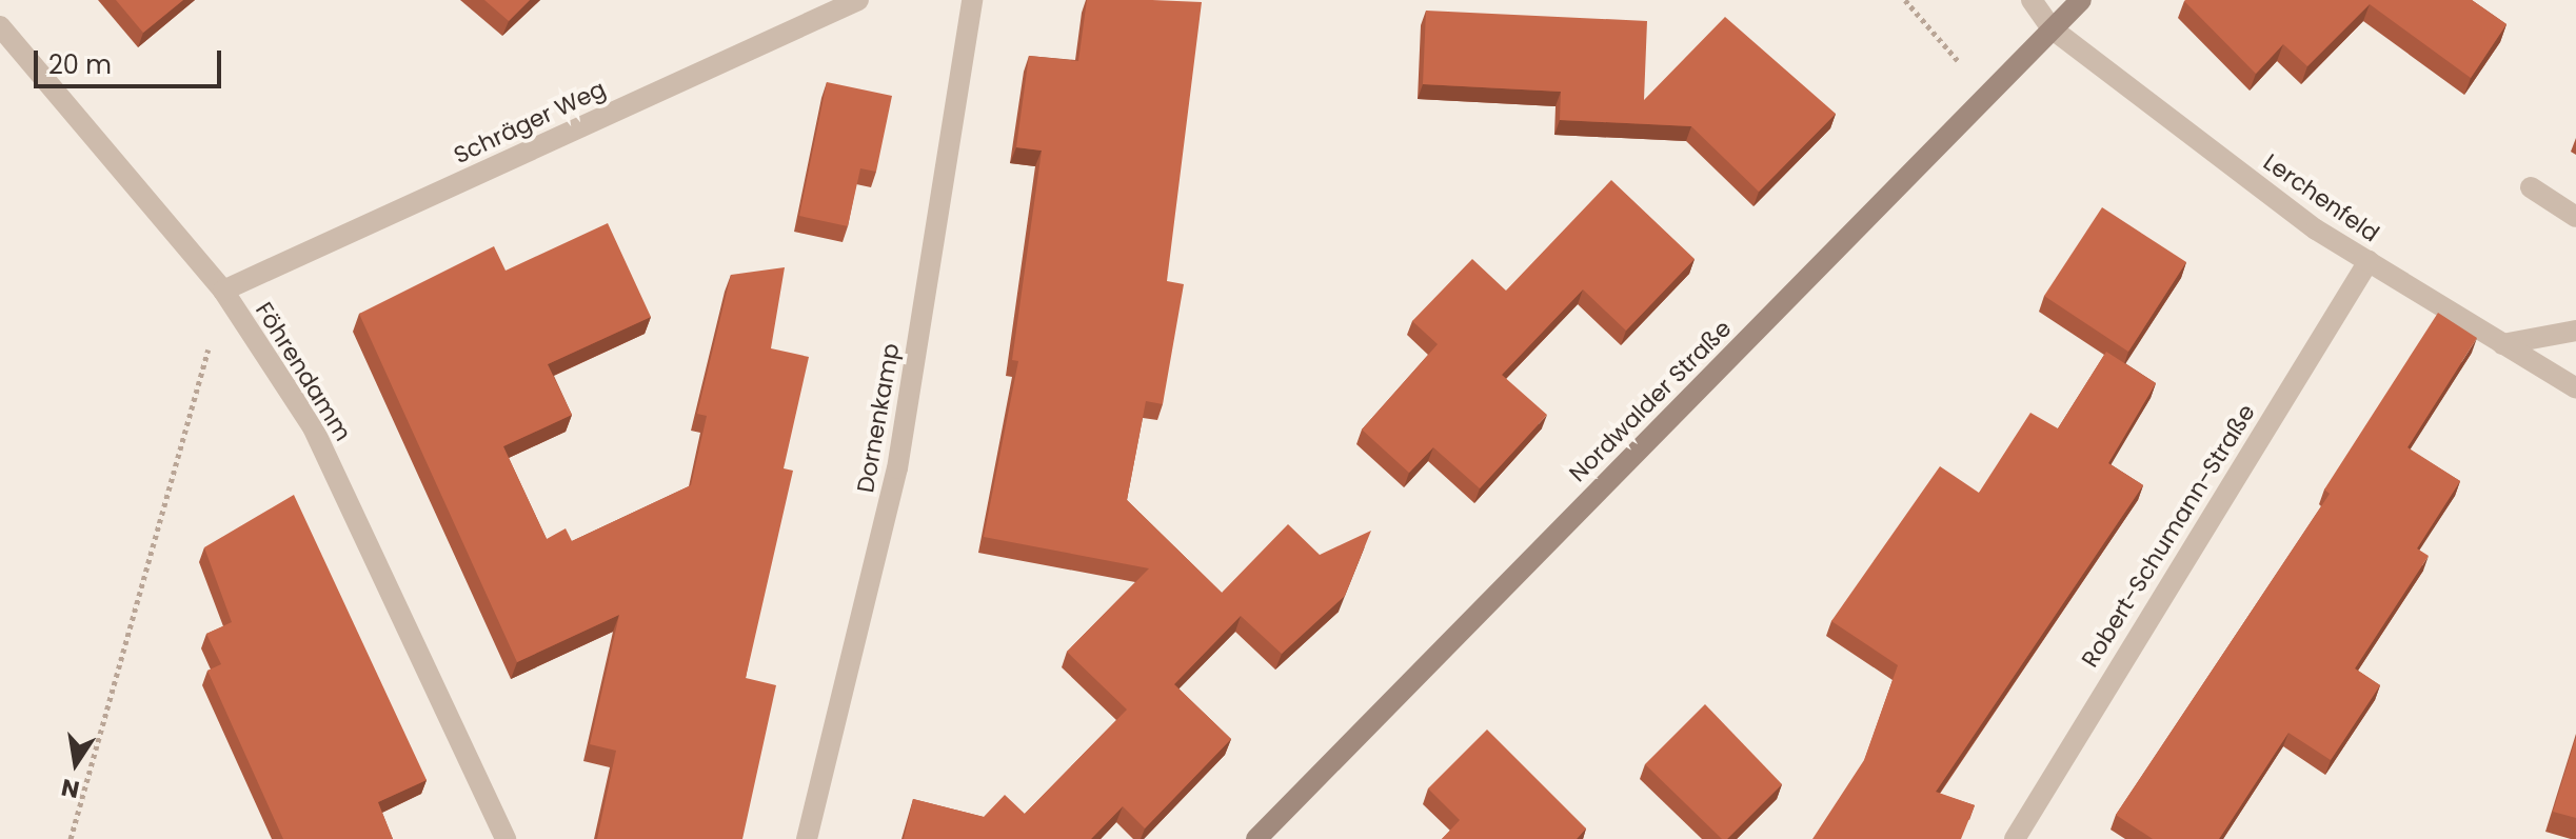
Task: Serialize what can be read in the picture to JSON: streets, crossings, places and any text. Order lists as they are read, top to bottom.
{
  "streets": {
    "main road": ["Nordwalder Straße"],
    "street": [
      "Schräger Weg",
      "Lerchenfeld",
      "Föhrendamm",
      "Dornenkamp",
      "Robert-Schumann-Straße"
    ]
  },
  "crossings": [
    ["Schräger Weg", "Föhrendamm"],
    ["Lerchenfeld", "Nordwalder Straße"],
    ["Lerchenfeld", "Robert-Schumann-Straße"]
  ],
  "scale_bar": "20 m",
  "north": "bottom"
}
